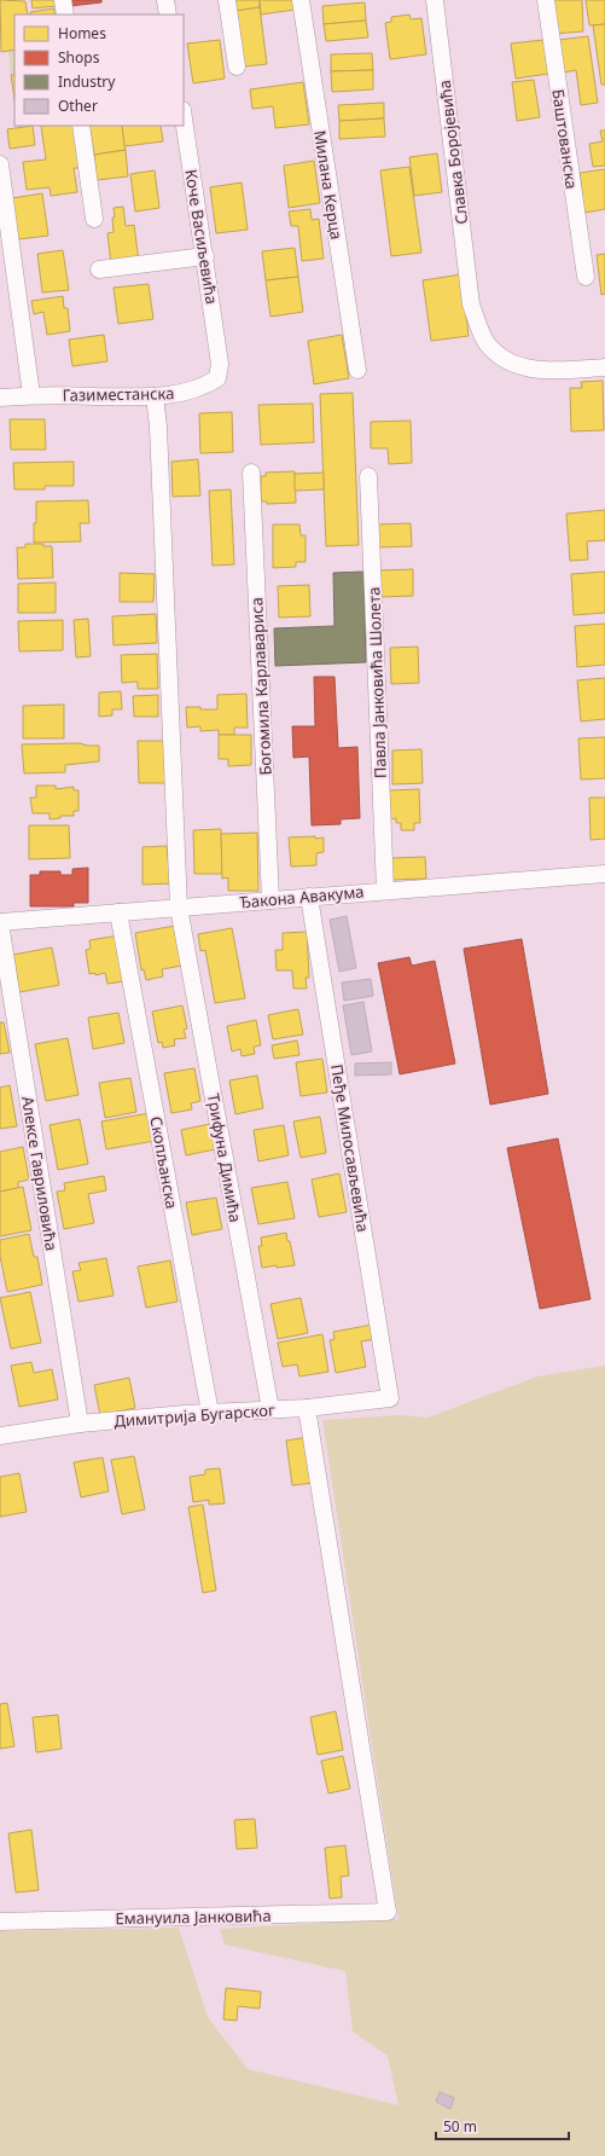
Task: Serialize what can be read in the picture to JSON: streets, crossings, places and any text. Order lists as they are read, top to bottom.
{
  "streets": {
    "street": [
      "Баштованска",
      "Славка Боројевића",
      "Милана Керца",
      "Коче Васиљевића",
      "Газиместанска",
      "Павла Јанковића Шолета",
      "Богомила Карлавариса",
      "Ђакона Авакума",
      "Пеђе Милосављевића",
      "Трифуна Димића",
      "Скопљанска",
      "Алексе Гавриловића",
      "Димитрија Бугарског",
      "Емануила Јанковића"
    ]
  },
  "crossings": [
    ["Коче Васиљевића", "Газиместанска"],
    ["Газиместанска", "Трифуна Димића"],
    ["Павла Јанковића Шолета", "Ђакона Авакума"],
    ["Богомила Карлавариса", "Ђакона Авакума"],
    ["Ђакона Авакума", "Пеђе Милосављевића"],
    ["Ђакона Авакума", "Трифуна Димића"],
    ["Ђакона Авакума", "Скопљанска"],
    ["Ђакона Авакума", "Алексе Гавриловића"],
    ["Пеђе Милосављевића", "Димитрија Бугарског"],
    ["Трифуна Димића", "Димитрија Бугарског"],
    ["Скопљанска", "Димитрија Бугарског"],
    ["Алексе Гавриловића", "Димитрија Бугарског"],
    ["Димитрија Бугарског", "Емануила Јанковића"]
  ],
  "legend": [
    "Homes",
    "Shops",
    "Industry",
    "Other"
  ],
  "scale_bar": "50 m"
}
